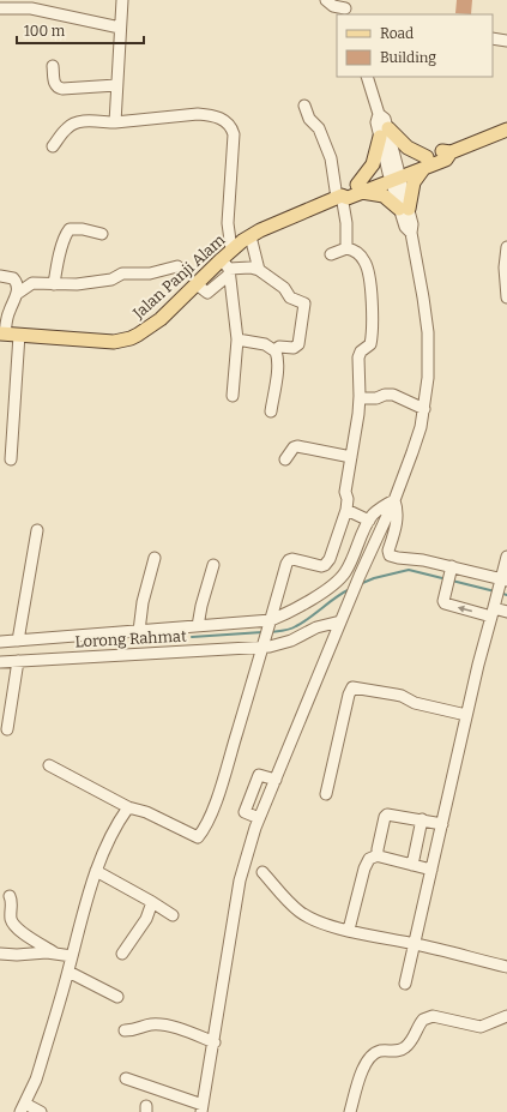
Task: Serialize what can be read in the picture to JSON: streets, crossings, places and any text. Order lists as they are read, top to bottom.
{
  "streets": {
    "main road": ["Jalan Panji Alam"],
    "street": ["Lorong Rahmat"]
  },
  "legend": ["Road", "Building"],
  "scale_bar": "100 m"
}
